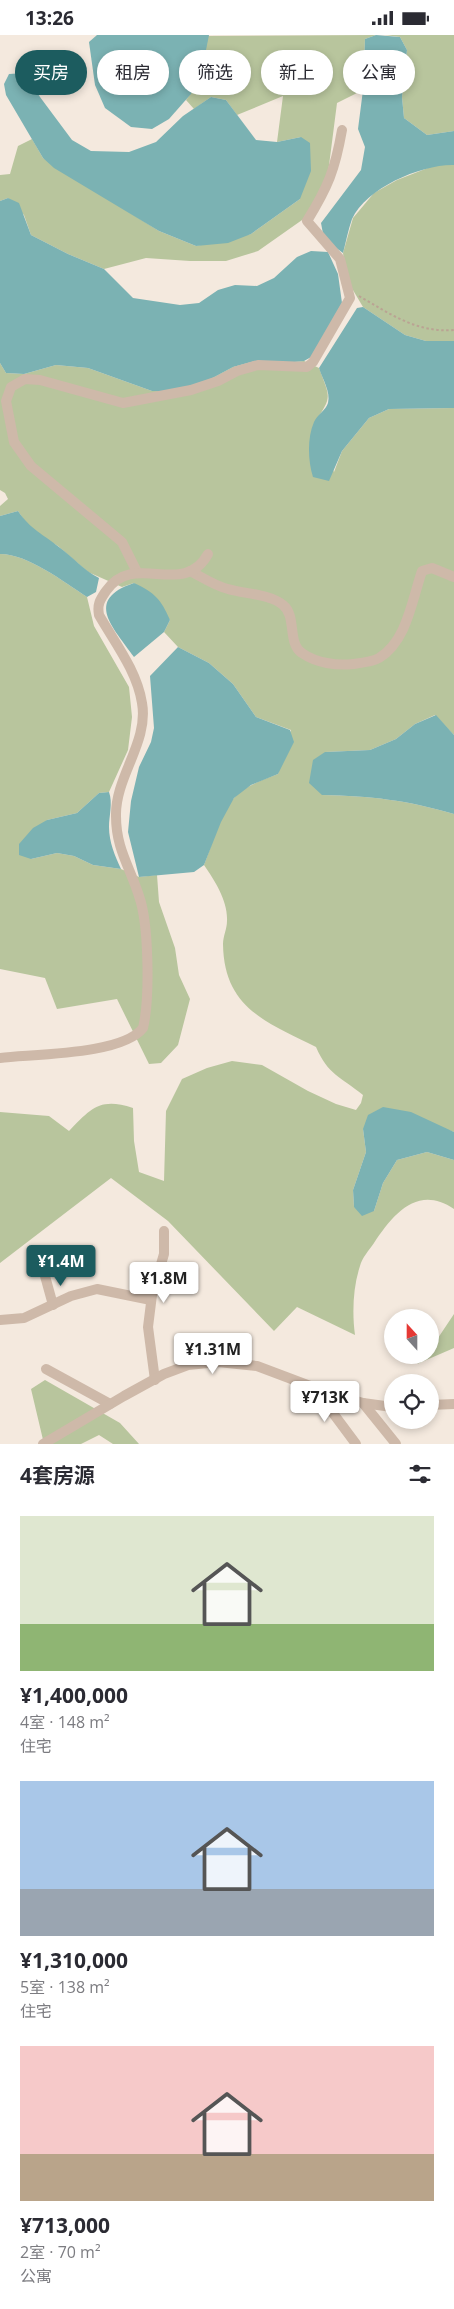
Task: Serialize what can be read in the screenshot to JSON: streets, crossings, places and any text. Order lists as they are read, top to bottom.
{
  "north": "top",
  "page": {
    "status": "13:26",
    "chip": [
      "买房",
      "租房",
      "筛选",
      "新上",
      "公寓"
    ],
    "price": [
      "¥1.4M",
      "¥1.8M",
      "¥1.31M",
      "¥713K"
    ],
    "heading": "4套房源",
    "list": [
      {
        "name": "¥1,400,000",
        "note": "4室 · 148 m² · 住宅"
      },
      {
        "name": "¥1,310,000",
        "note": "5室 · 138 m² · 住宅"
      },
      {
        "name": "¥713,000",
        "note": "2室 · 70 m² · 公寓"
      }
    ]
  }
}
